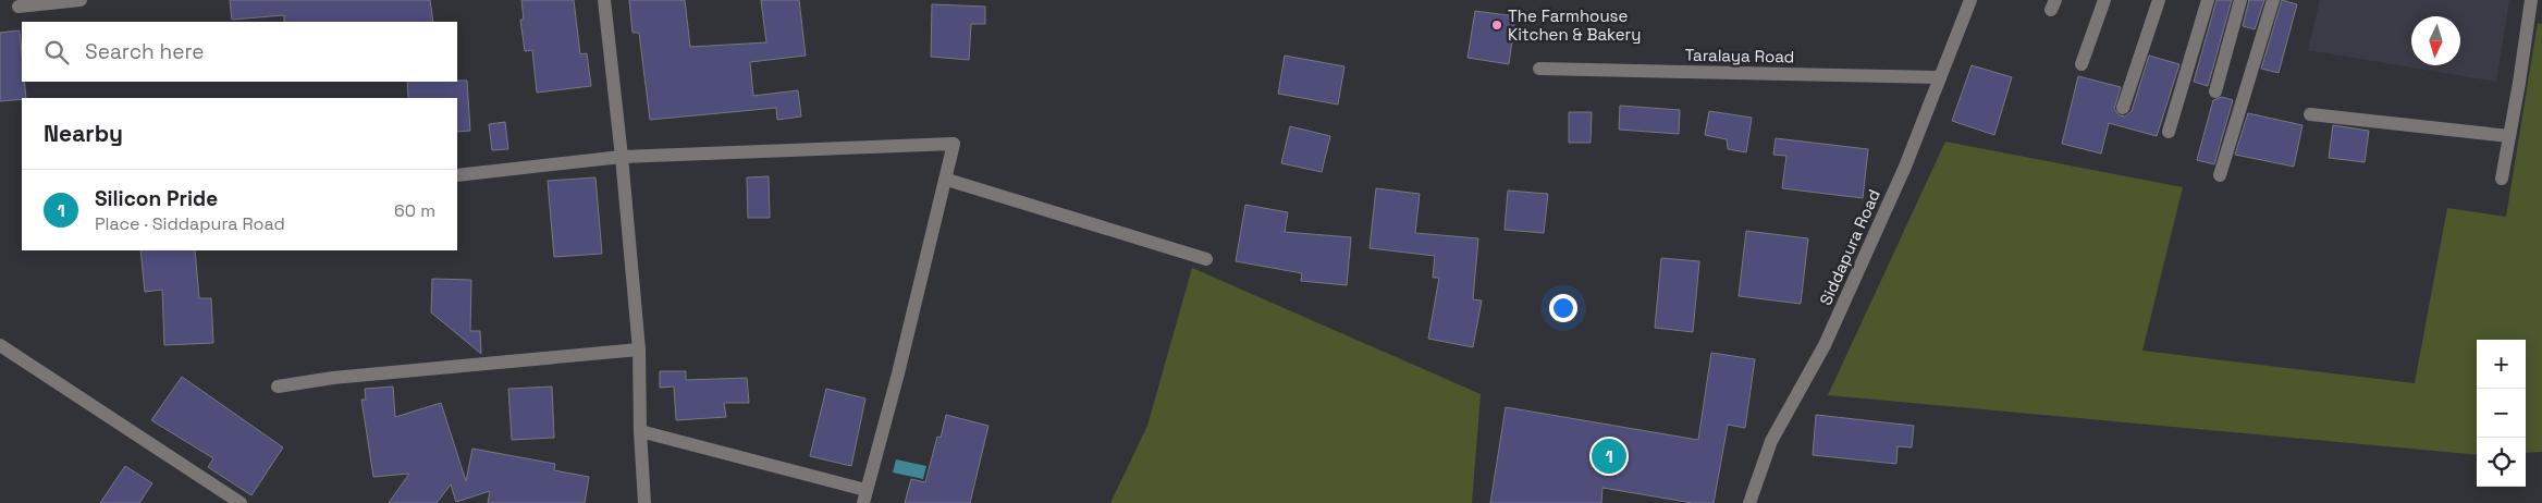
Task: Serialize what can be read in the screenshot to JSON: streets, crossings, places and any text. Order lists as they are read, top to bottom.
{
  "streets": {
    "street": ["Taralaya Road", "Siddapura Road"]
  },
  "crossings": [
    ["Taralaya Road", "Siddapura Road"]
  ],
  "places": ["The Farmhouse Kitchen & Bakery"],
  "north": "bottom",
  "page": {
    "search": "Search here",
    "heading": "Nearby",
    "list": [
      {
        "mark": "1",
        "name": "Silicon Pride",
        "note": "Place · Siddapura Road",
        "value": "60 m"
      }
    ],
    "map_buttons": ["+", "−"],
    "pins": "1"
  }
}
